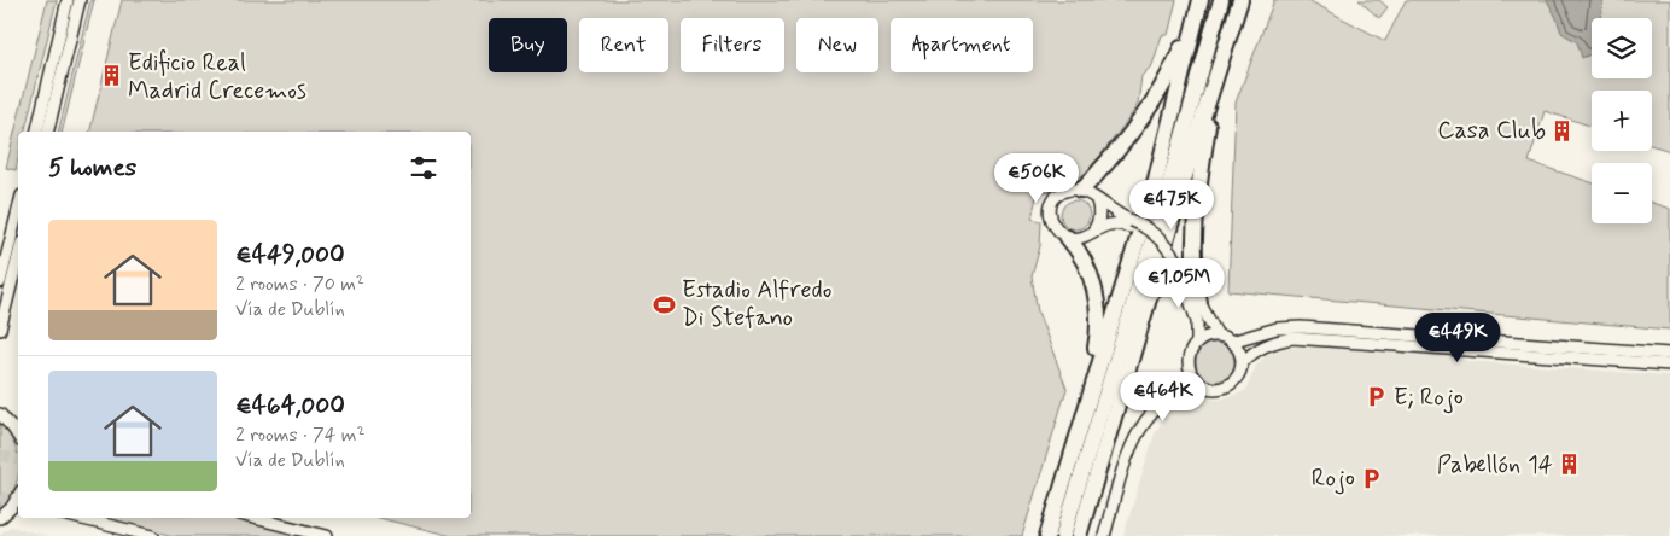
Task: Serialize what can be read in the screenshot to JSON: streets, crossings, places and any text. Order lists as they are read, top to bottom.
{
  "places": {
    "building": ["Edificio Real Madrid Crecemos", "Casa Club", "Pabellón 14"],
    "sports": ["Estadio Alfredo Di Stefano"],
    "parking": ["E; Rojo", "Rojo"]
  },
  "page": {
    "map_buttons": ["+", "−"],
    "chip": [
      "Buy",
      "Rent",
      "Filters",
      "New",
      "Apartment"
    ],
    "heading": "5 homes",
    "price": [
      "€506K",
      "€475K",
      "€1.05M",
      "€449K",
      "€464K"
    ],
    "list": [
      {
        "name": "€449,000",
        "note": "2 rooms · 70 m² · Vía de Dublín"
      },
      {
        "name": "€464,000",
        "note": "2 rooms · 74 m² · Vía de Dublín"
      }
    ]
  }
}
